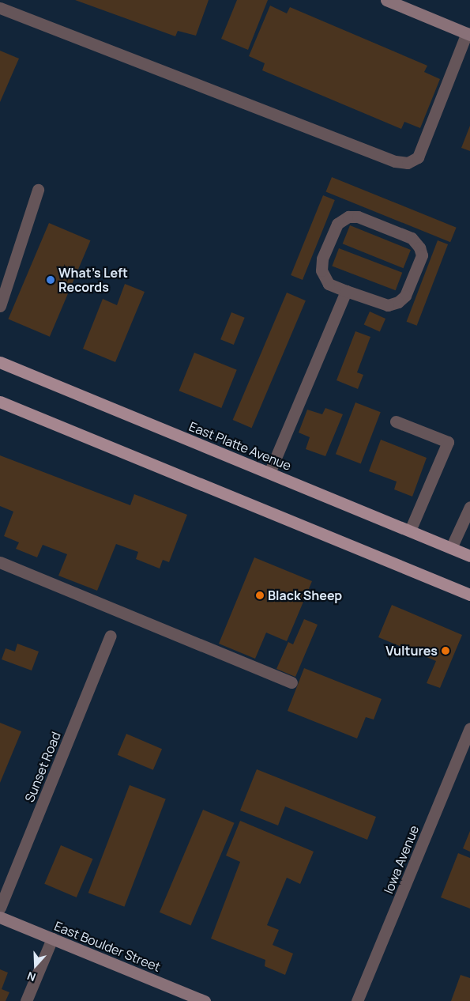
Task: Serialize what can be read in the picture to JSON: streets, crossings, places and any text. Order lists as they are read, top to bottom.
{
  "streets": {
    "main road": ["East Platte Avenue"],
    "street": ["Sunset Road", "Iowa Avenue", "East Boulder Street"]
  },
  "places": ["What's Left Records", "Black Sheep", "Vultures"],
  "north": "bottom"
}
